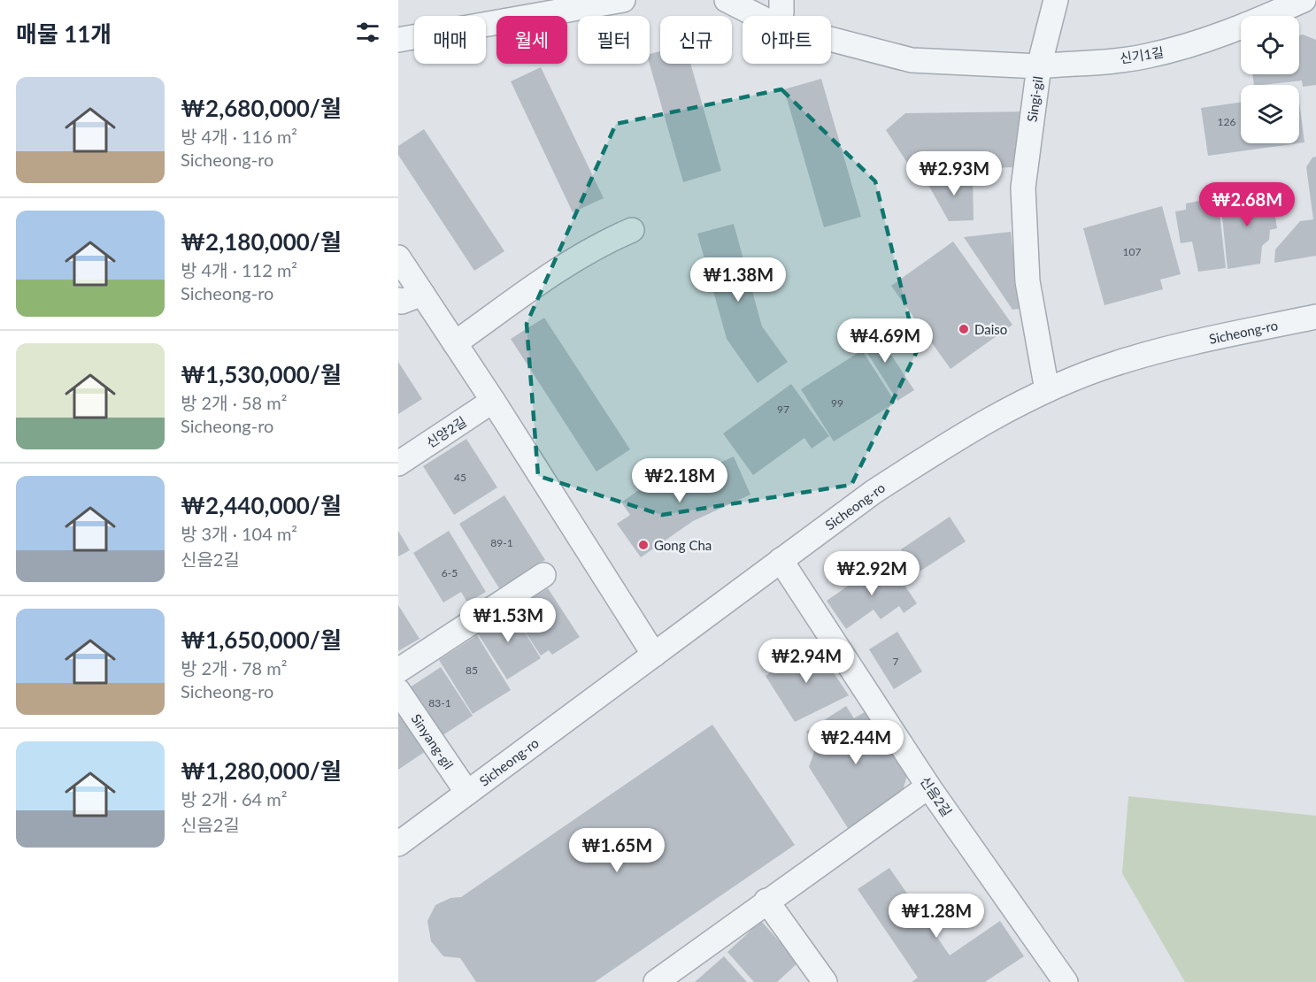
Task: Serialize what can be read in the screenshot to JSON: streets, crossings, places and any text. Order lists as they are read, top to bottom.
{
  "streets": {
    "street": [
      "신기1길",
      "Singi-gil",
      "Sicheong-ro",
      "신양2길",
      "Sinyang-gil",
      "신음2길"
    ]
  },
  "crossings": [
    ["신기1길", "Singi-gil"],
    ["Singi-gil", "Sicheong-ro"],
    ["Sicheong-ro", "Sinyang-gil"],
    ["Sicheong-ro", "신음2길"]
  ],
  "places": ["Daiso", "Gong Cha"],
  "house_numbers": [
    "126",
    "107",
    "99",
    "97",
    "45",
    "89-1",
    "6-5",
    "7",
    "85",
    "83-1"
  ],
  "page": {
    "heading": "매물 11개",
    "chip": [
      "매매",
      "월세",
      "필터",
      "신규",
      "아파트"
    ],
    "list": [
      {
        "name": "₩2,680,000/월",
        "note": "방 4개 · 116 m² · Sicheong-ro"
      },
      {
        "name": "₩2,180,000/월",
        "note": "방 4개 · 112 m² · Sicheong-ro"
      },
      {
        "name": "₩1,530,000/월",
        "note": "방 2개 · 58 m² · Sicheong-ro"
      },
      {
        "name": "₩2,440,000/월",
        "note": "방 3개 · 104 m² · 신음2길"
      },
      {
        "name": "₩1,650,000/월",
        "note": "방 2개 · 78 m² · Sicheong-ro"
      },
      {
        "name": "₩1,280,000/월",
        "note": "방 2개 · 64 m² · 신음2길"
      }
    ],
    "price": [
      "₩2.93M",
      "₩2.68M",
      "₩1.38M",
      "₩4.69M",
      "₩2.18M",
      "₩2.92M",
      "₩1.53M",
      "₩2.94M",
      "₩2.44M",
      "₩1.65M",
      "₩1.28M"
    ]
  }
}
